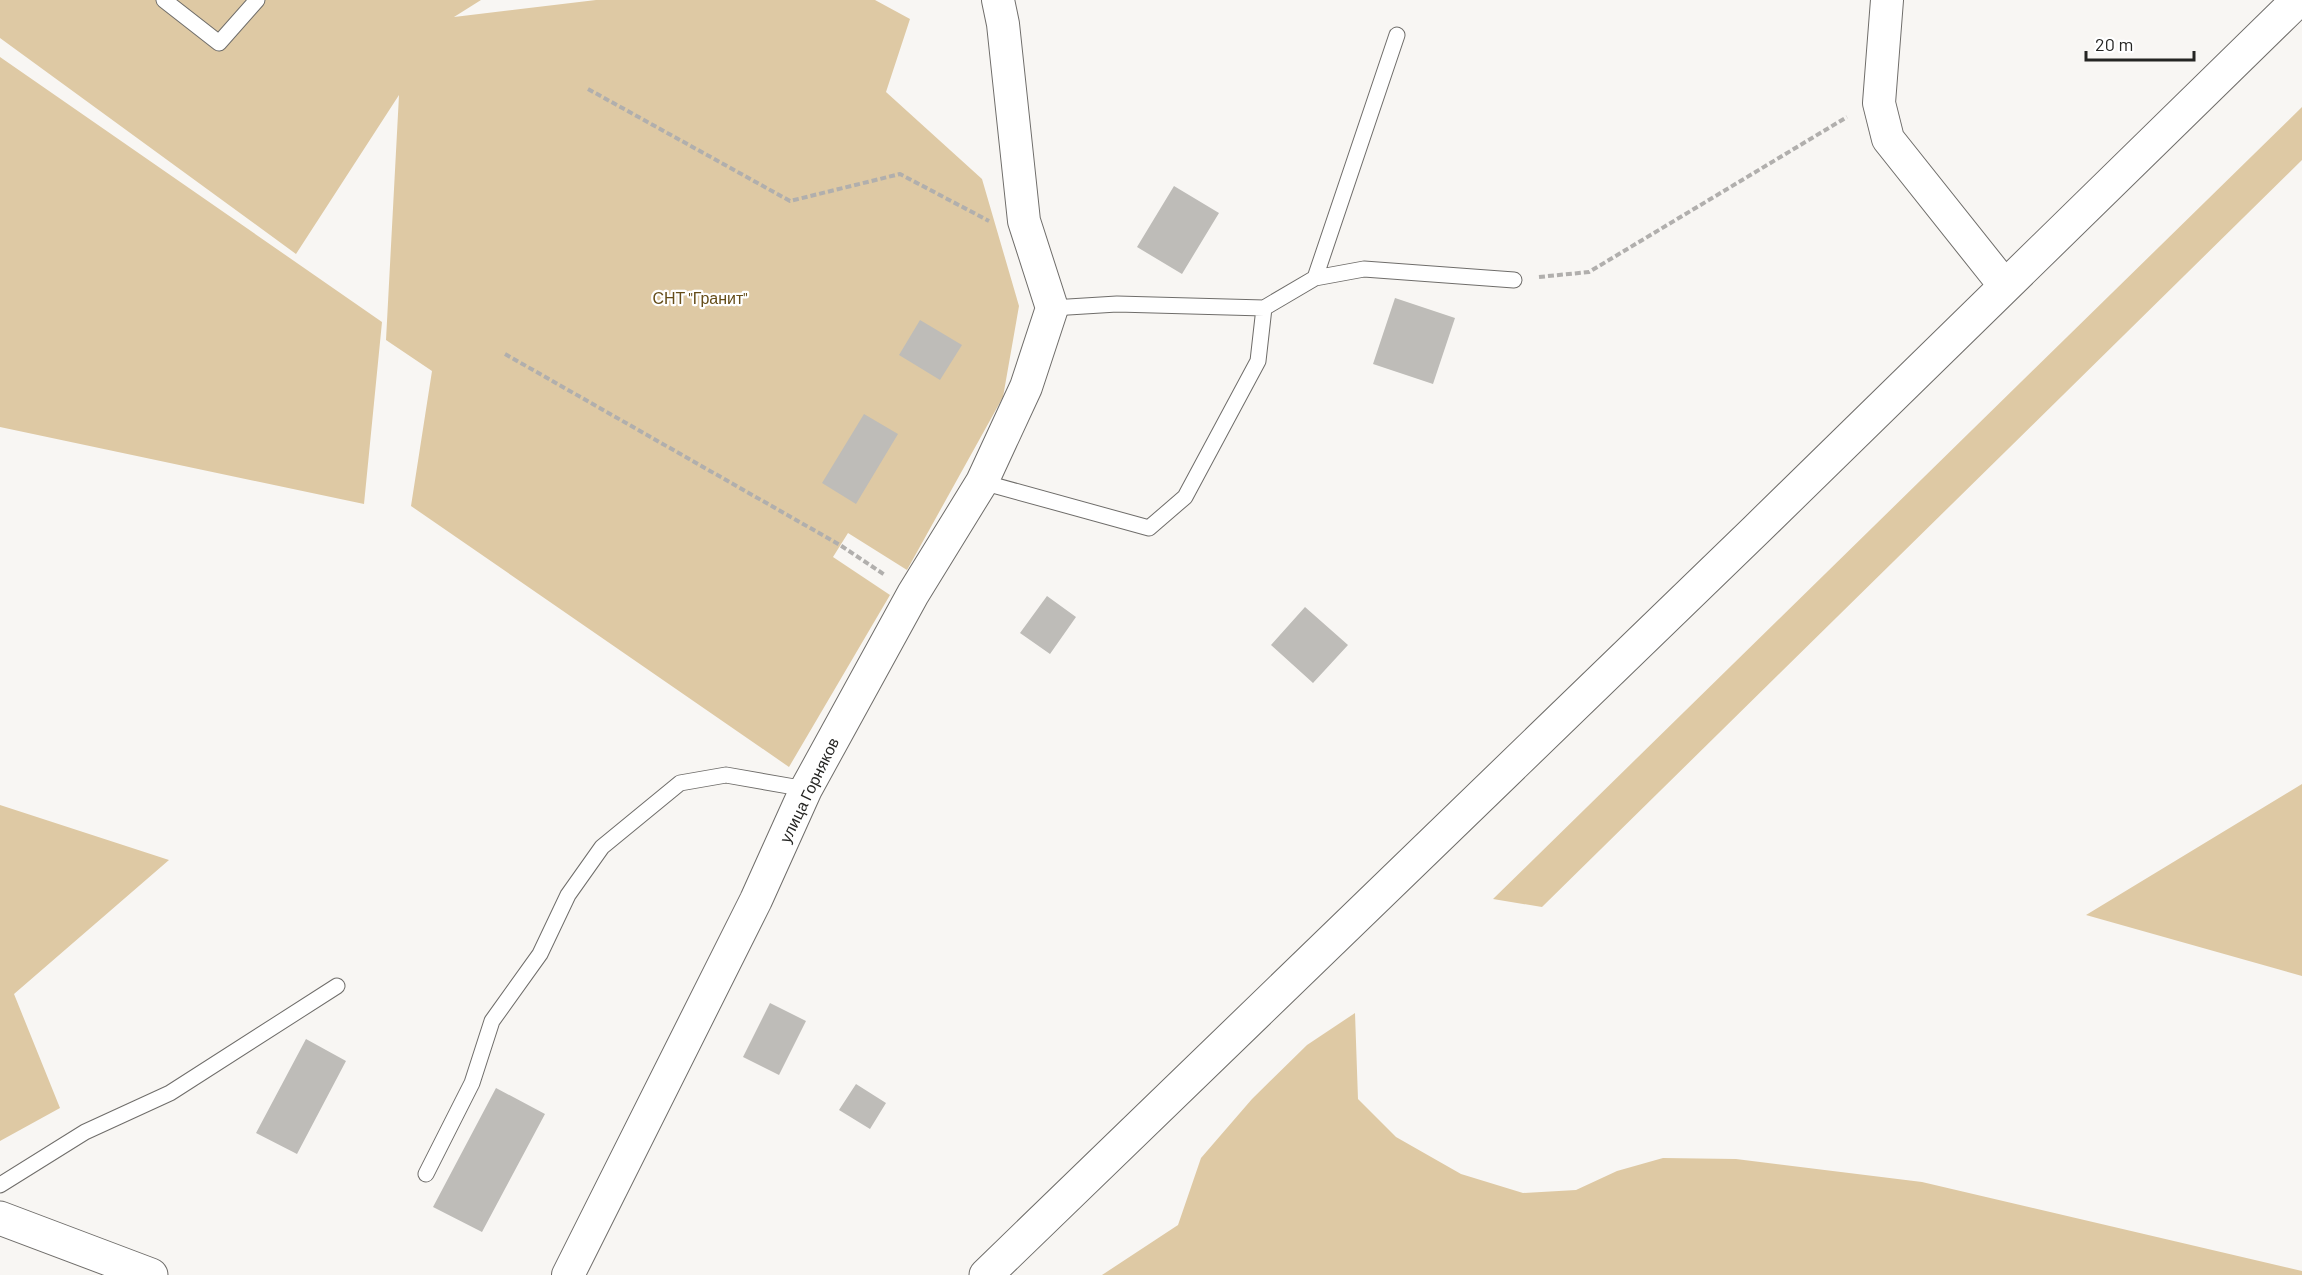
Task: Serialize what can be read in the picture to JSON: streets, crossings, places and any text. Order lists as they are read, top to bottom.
{
  "streets": {
    "street": ["улица Горняков"]
  },
  "parks": ["СНТ \"Гранит\""],
  "scale_bar": "20 m"
}
